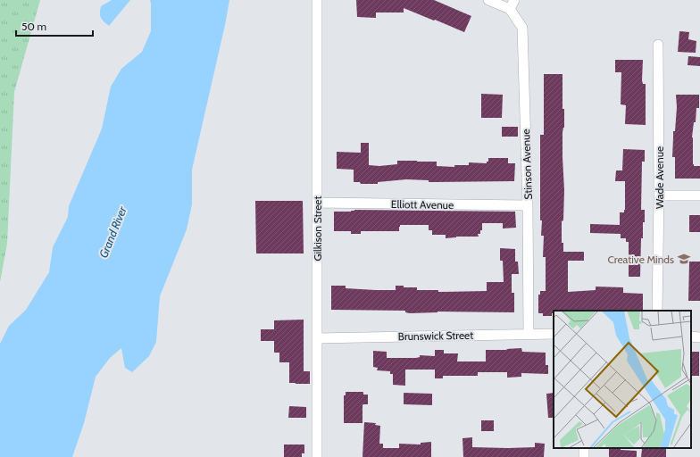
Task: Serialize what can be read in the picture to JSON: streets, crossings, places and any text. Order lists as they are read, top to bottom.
{
  "streets": {
    "street": [
      "Stinson Avenue",
      "Wade Avenue",
      "Elliott Avenue",
      "Gilkison Street",
      "Brunswick Street"
    ]
  },
  "crossings": [
    ["Stinson Avenue", "Elliott Avenue"],
    ["Stinson Avenue", "Brunswick Street"],
    ["Elliott Avenue", "Gilkison Street"],
    ["Gilkison Street", "Brunswick Street"]
  ],
  "water": ["Grand River"],
  "places": {
    "school or university": ["Creative Minds"]
  },
  "scale_bar": "50 m"
}
